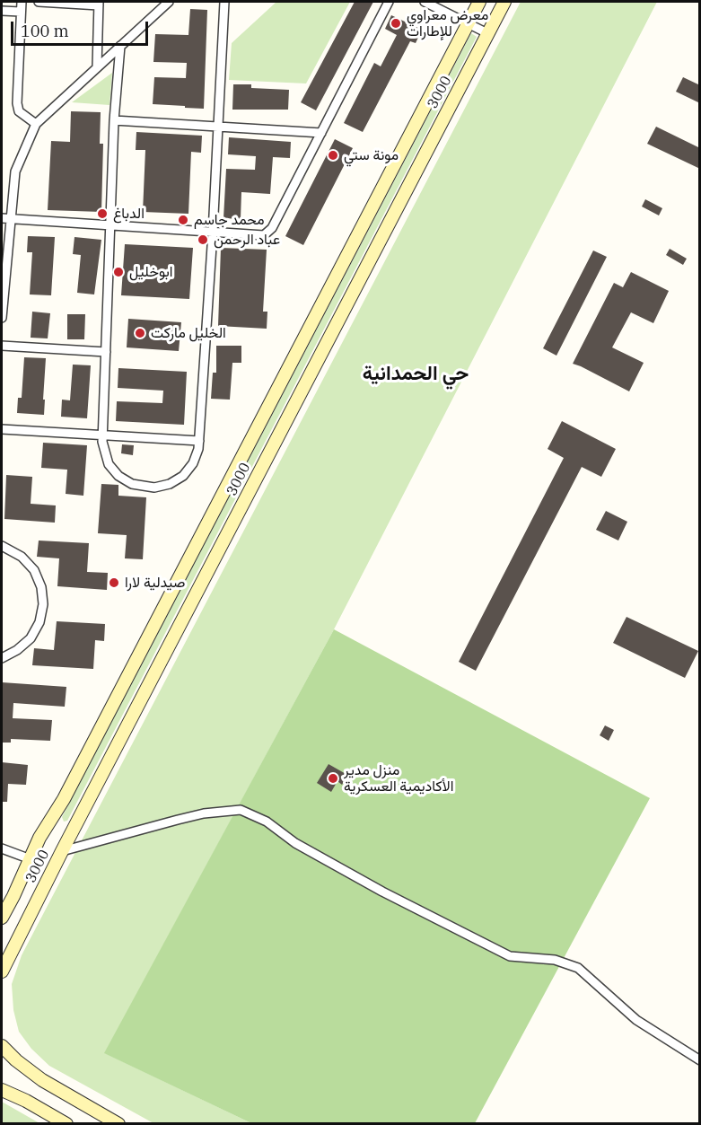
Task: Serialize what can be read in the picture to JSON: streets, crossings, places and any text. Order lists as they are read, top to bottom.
{
  "streets": {
    "street": ["3000"]
  },
  "districts": ["حي الحمدانية"],
  "places": [
    "معرض معراوي للإطارات",
    "مونة ستي",
    "الدباغ",
    "محمد جاسم",
    "عباد الرحمن",
    "ابوخليل",
    "الخليل ماركت",
    "صيدلية لارا",
    "منزل مدير الأكاديمية العسكرية"
  ],
  "scale_bar": "100 m"
}
